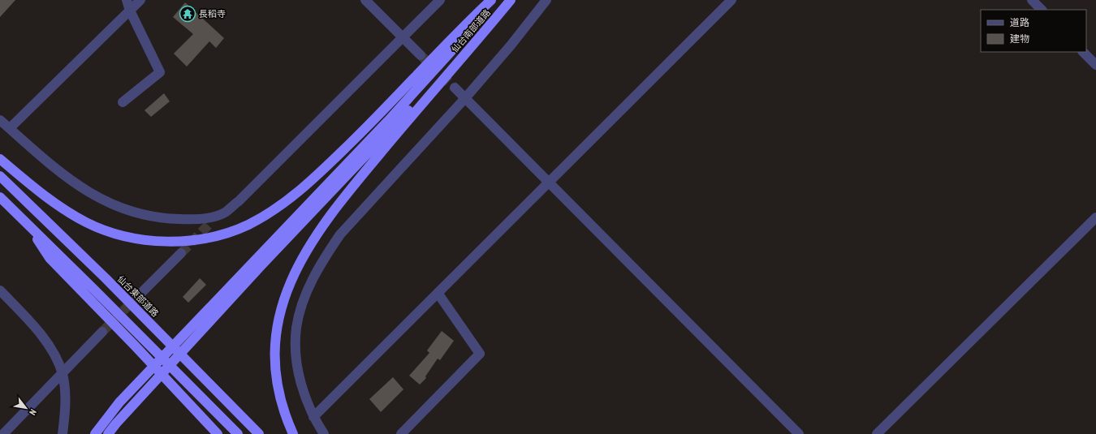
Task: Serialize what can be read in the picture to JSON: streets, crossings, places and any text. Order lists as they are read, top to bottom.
{
  "streets": {
    "highway": ["仙台南部道路", "仙台東部道路"]
  },
  "places": {
    "temple": ["長稻寺"]
  },
  "legend": ["道路", "建物"],
  "north": "bottom right"
}
